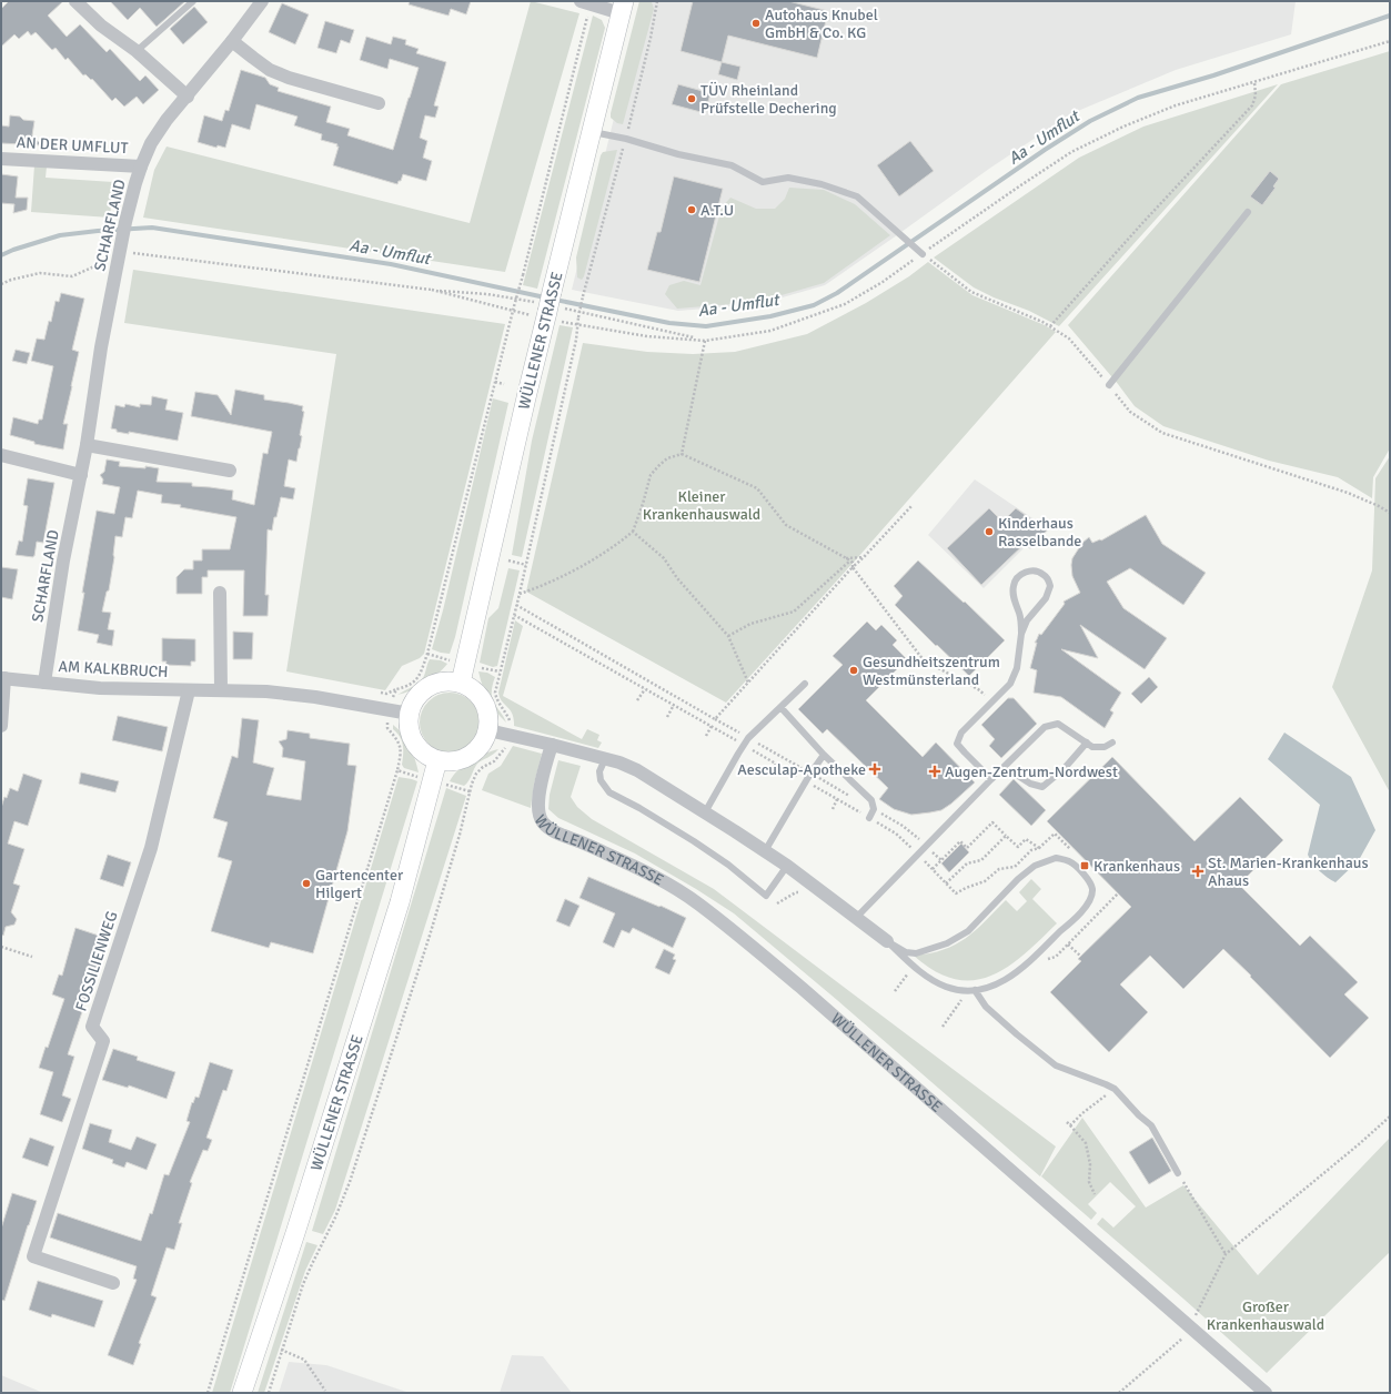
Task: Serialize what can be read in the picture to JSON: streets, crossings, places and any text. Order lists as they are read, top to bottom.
{
  "streets": {
    "main road": ["WÜLLENER STRASSE"],
    "street": [
      "AN DER UMFLUT",
      "SCHARFLAND",
      "AM KALKBRUCH",
      "FOSSILIENWEG"
    ]
  },
  "crossings": [
    ["AN DER UMFLUT", "SCHARFLAND"],
    ["SCHARFLAND", "AM KALKBRUCH"],
    ["WÜLLENER STRASSE", "AM KALKBRUCH"],
    ["AM KALKBRUCH", "FOSSILIENWEG"]
  ],
  "water": ["Aa - Umflut"],
  "parks": ["Kleiner Krankenhauswald", "Großer Krankenhauswald"],
  "places": {
    "other": [
      "Autohaus Knubel GmbH & Co. KG",
      "TÜV Rheinland Prüfstelle Dechering",
      "A.T.U",
      "Kinderhaus Rasselbande",
      "Gesundheitszentrum Westmünsterland",
      "Gartencenter Hilgert"
    ],
    "health": ["Aesculap-Apotheke", "Augen-Zentrum-Nordwest", "St. Marien-Krankenhaus Ahaus"],
    "transit": ["Krankenhaus"]
  }
}
